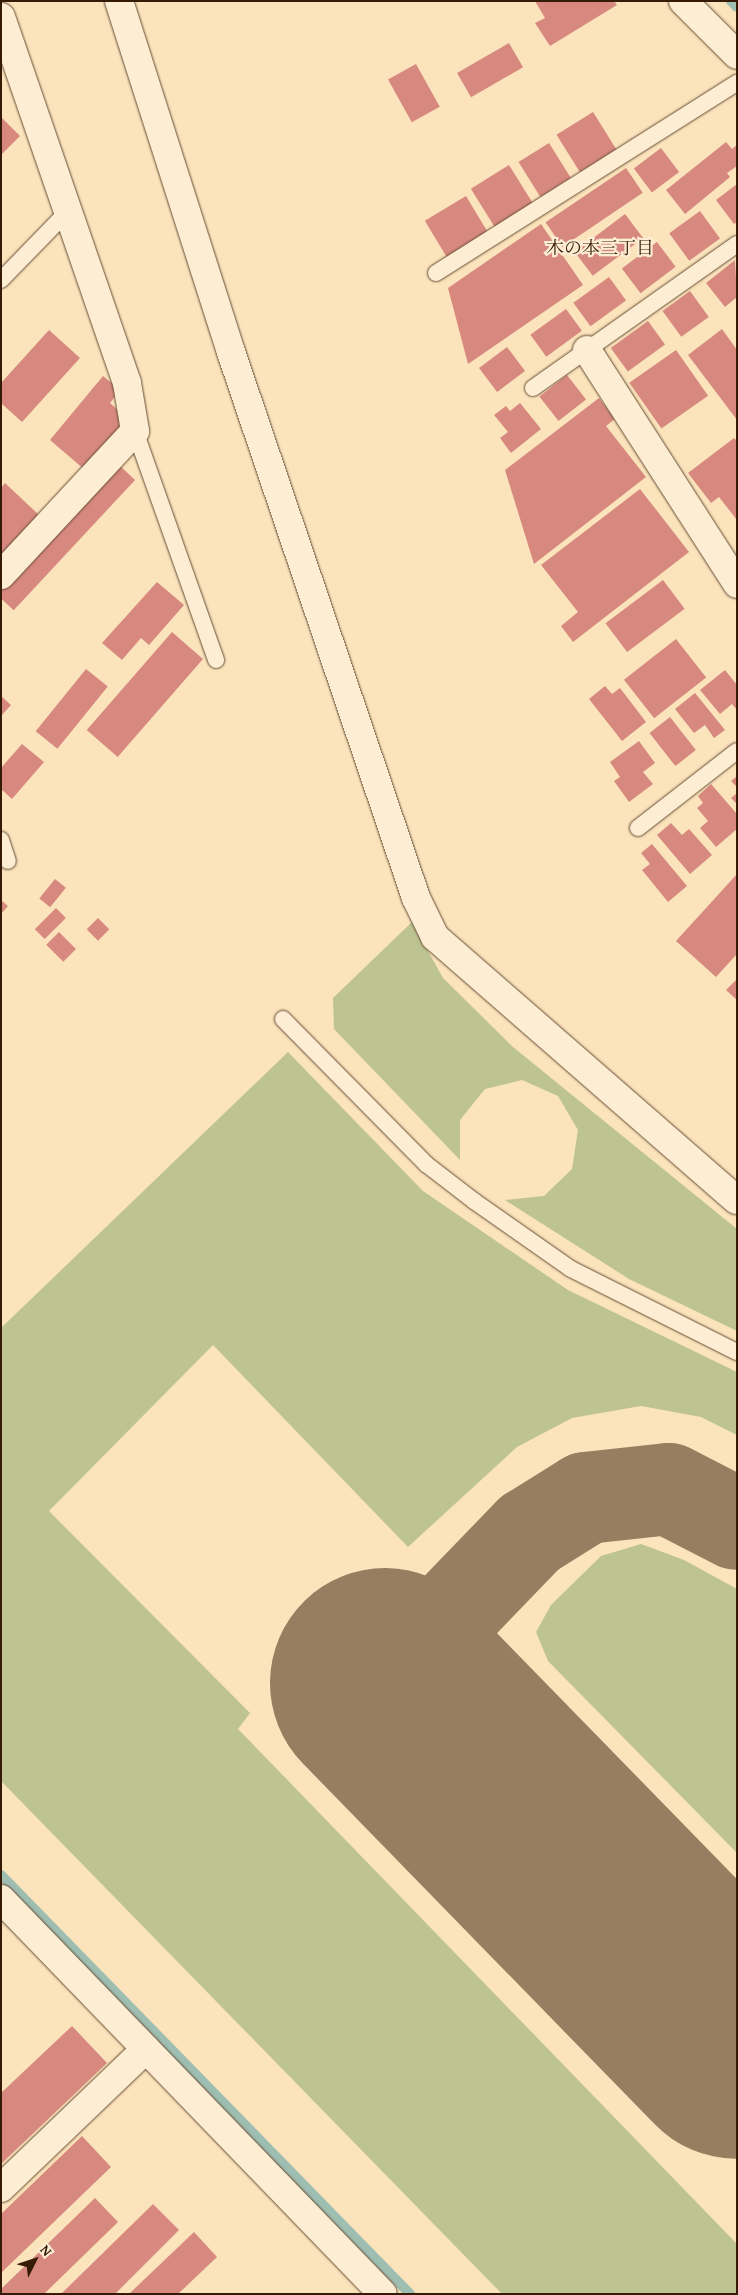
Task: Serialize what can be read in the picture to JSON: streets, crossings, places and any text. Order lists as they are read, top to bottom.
{
  "districts": ["木の本三丁目"],
  "north": "top right"
}
